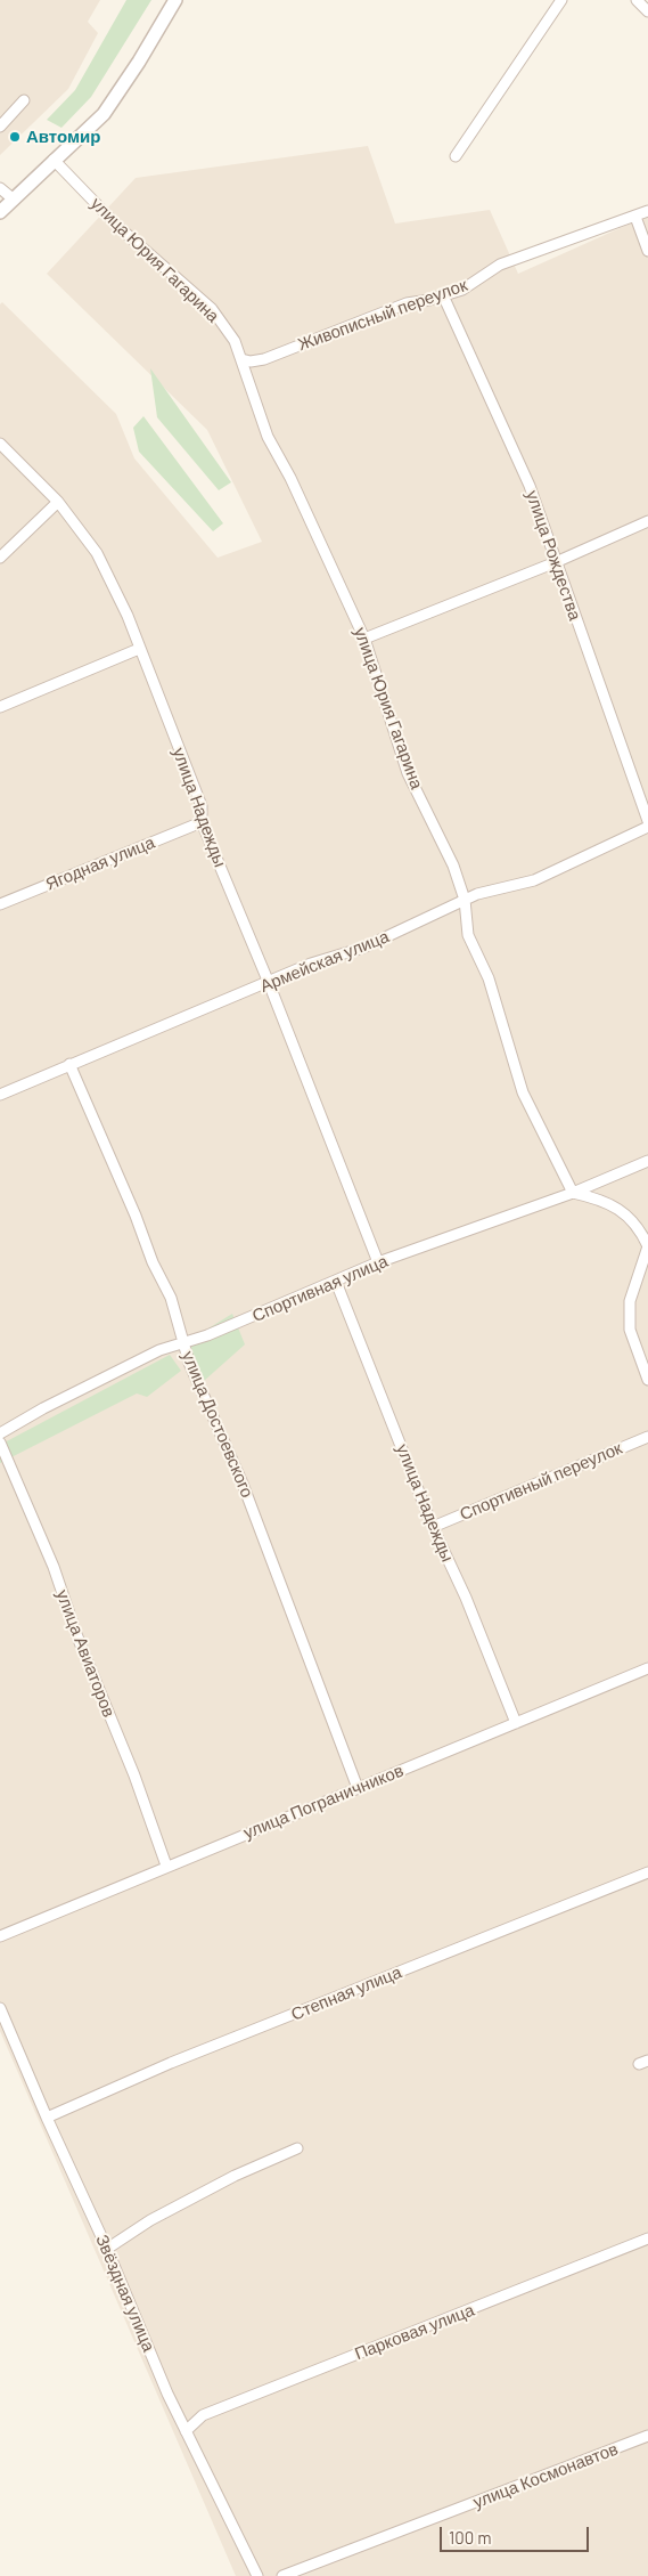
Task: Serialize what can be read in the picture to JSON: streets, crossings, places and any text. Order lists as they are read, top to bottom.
{
  "streets": {
    "street": [
      "улица Юрия Гагарина",
      "Живописный переулок",
      "улица Рождества",
      "улица Надежды",
      "Ягодная улица",
      "Армейская улица",
      "Спортивная улица",
      "улица Достоевского",
      "Спортивный переулок",
      "улица Авиаторов",
      "улица Пограничников",
      "Степная улица",
      "Звёздная улица",
      "Парковая улица",
      "улица Космонавтов"
    ]
  },
  "crossings": [
    ["улица Юрия Гагарина", "Живописный переулок"],
    ["улица Юрия Гагарина", "Армейская улица"],
    ["улица Юрия Гагарина", "Спортивная улица"],
    ["Живописный переулок", "улица Рождества"],
    ["улица Надежды", "Ягодная улица"],
    ["улица Надежды", "Армейская улица"],
    ["улица Надежды", "Спортивная улица"],
    ["улица Надежды", "Спортивный переулок"],
    ["улица Надежды", "улица Пограничников"],
    ["Армейская улица", "улица Достоевского"],
    ["Спортивная улица", "улица Достоевского"],
    ["улица Достоевского", "улица Пограничников"],
    ["улица Авиаторов", "улица Пограничников"],
    ["Степная улица", "Звёздная улица"],
    ["Звёздная улица", "Парковая улица"]
  ],
  "places": ["Автомир"],
  "scale_bar": "100 m"
}
